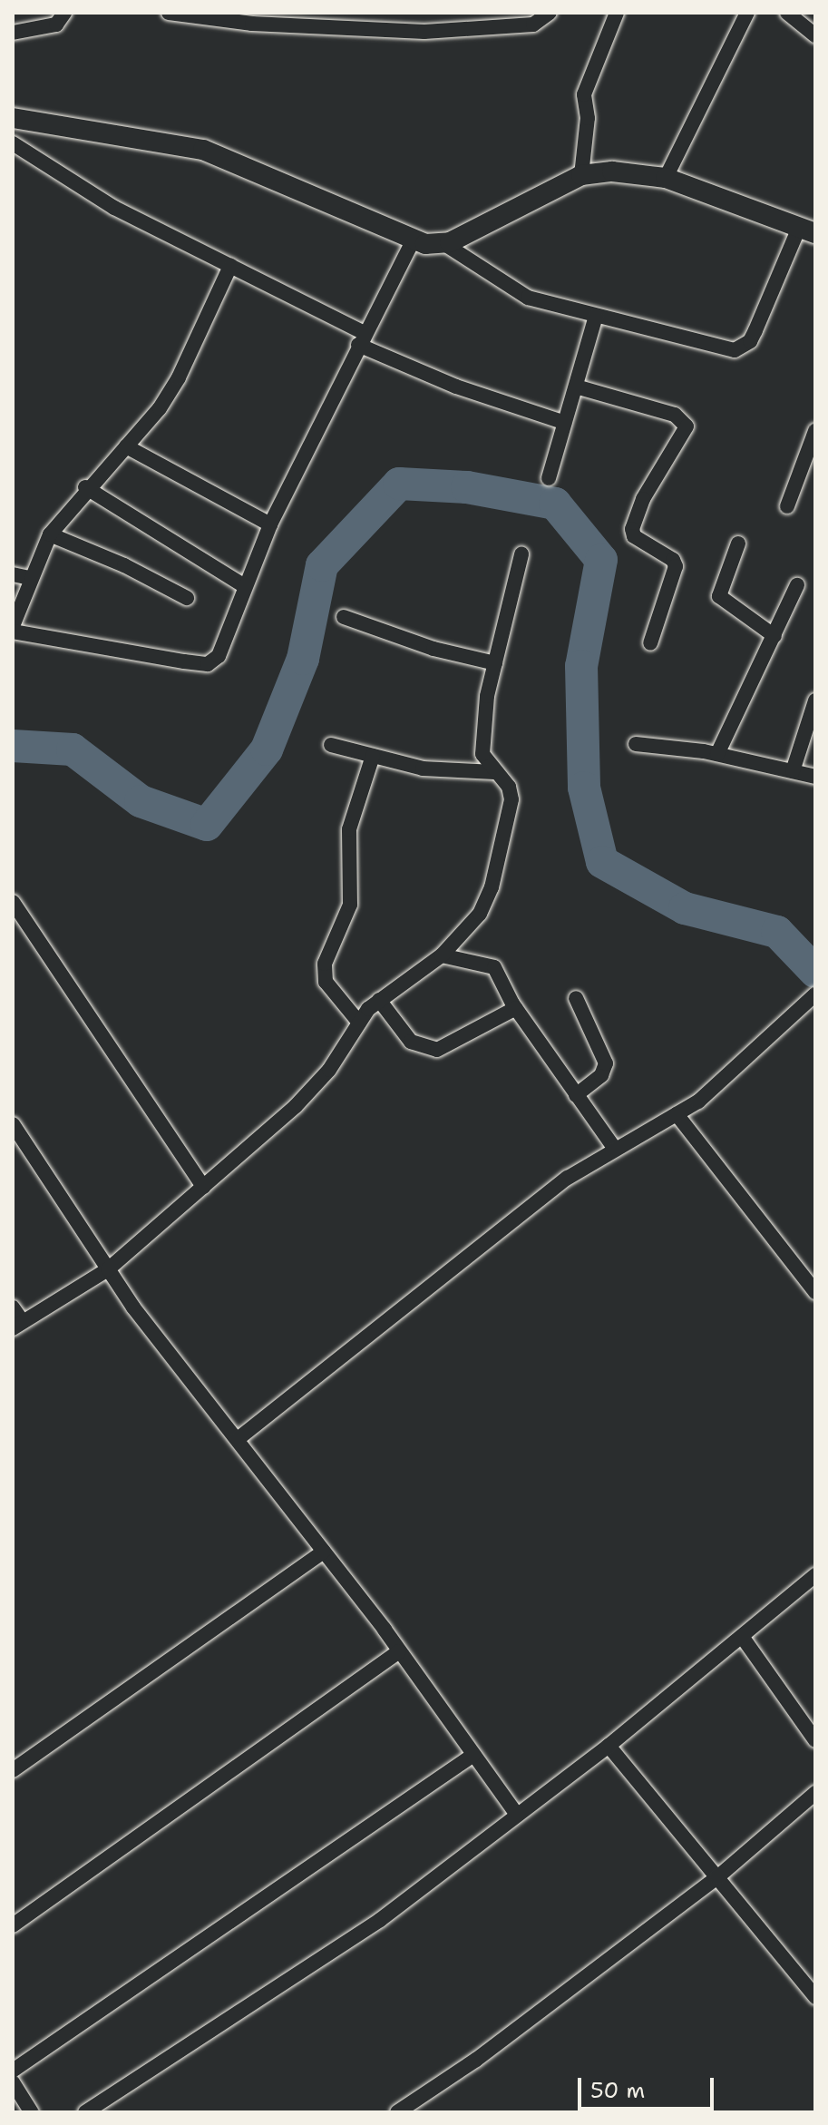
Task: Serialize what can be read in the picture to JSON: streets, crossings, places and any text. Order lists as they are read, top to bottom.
{
  "scale_bar": "50 m"
}
